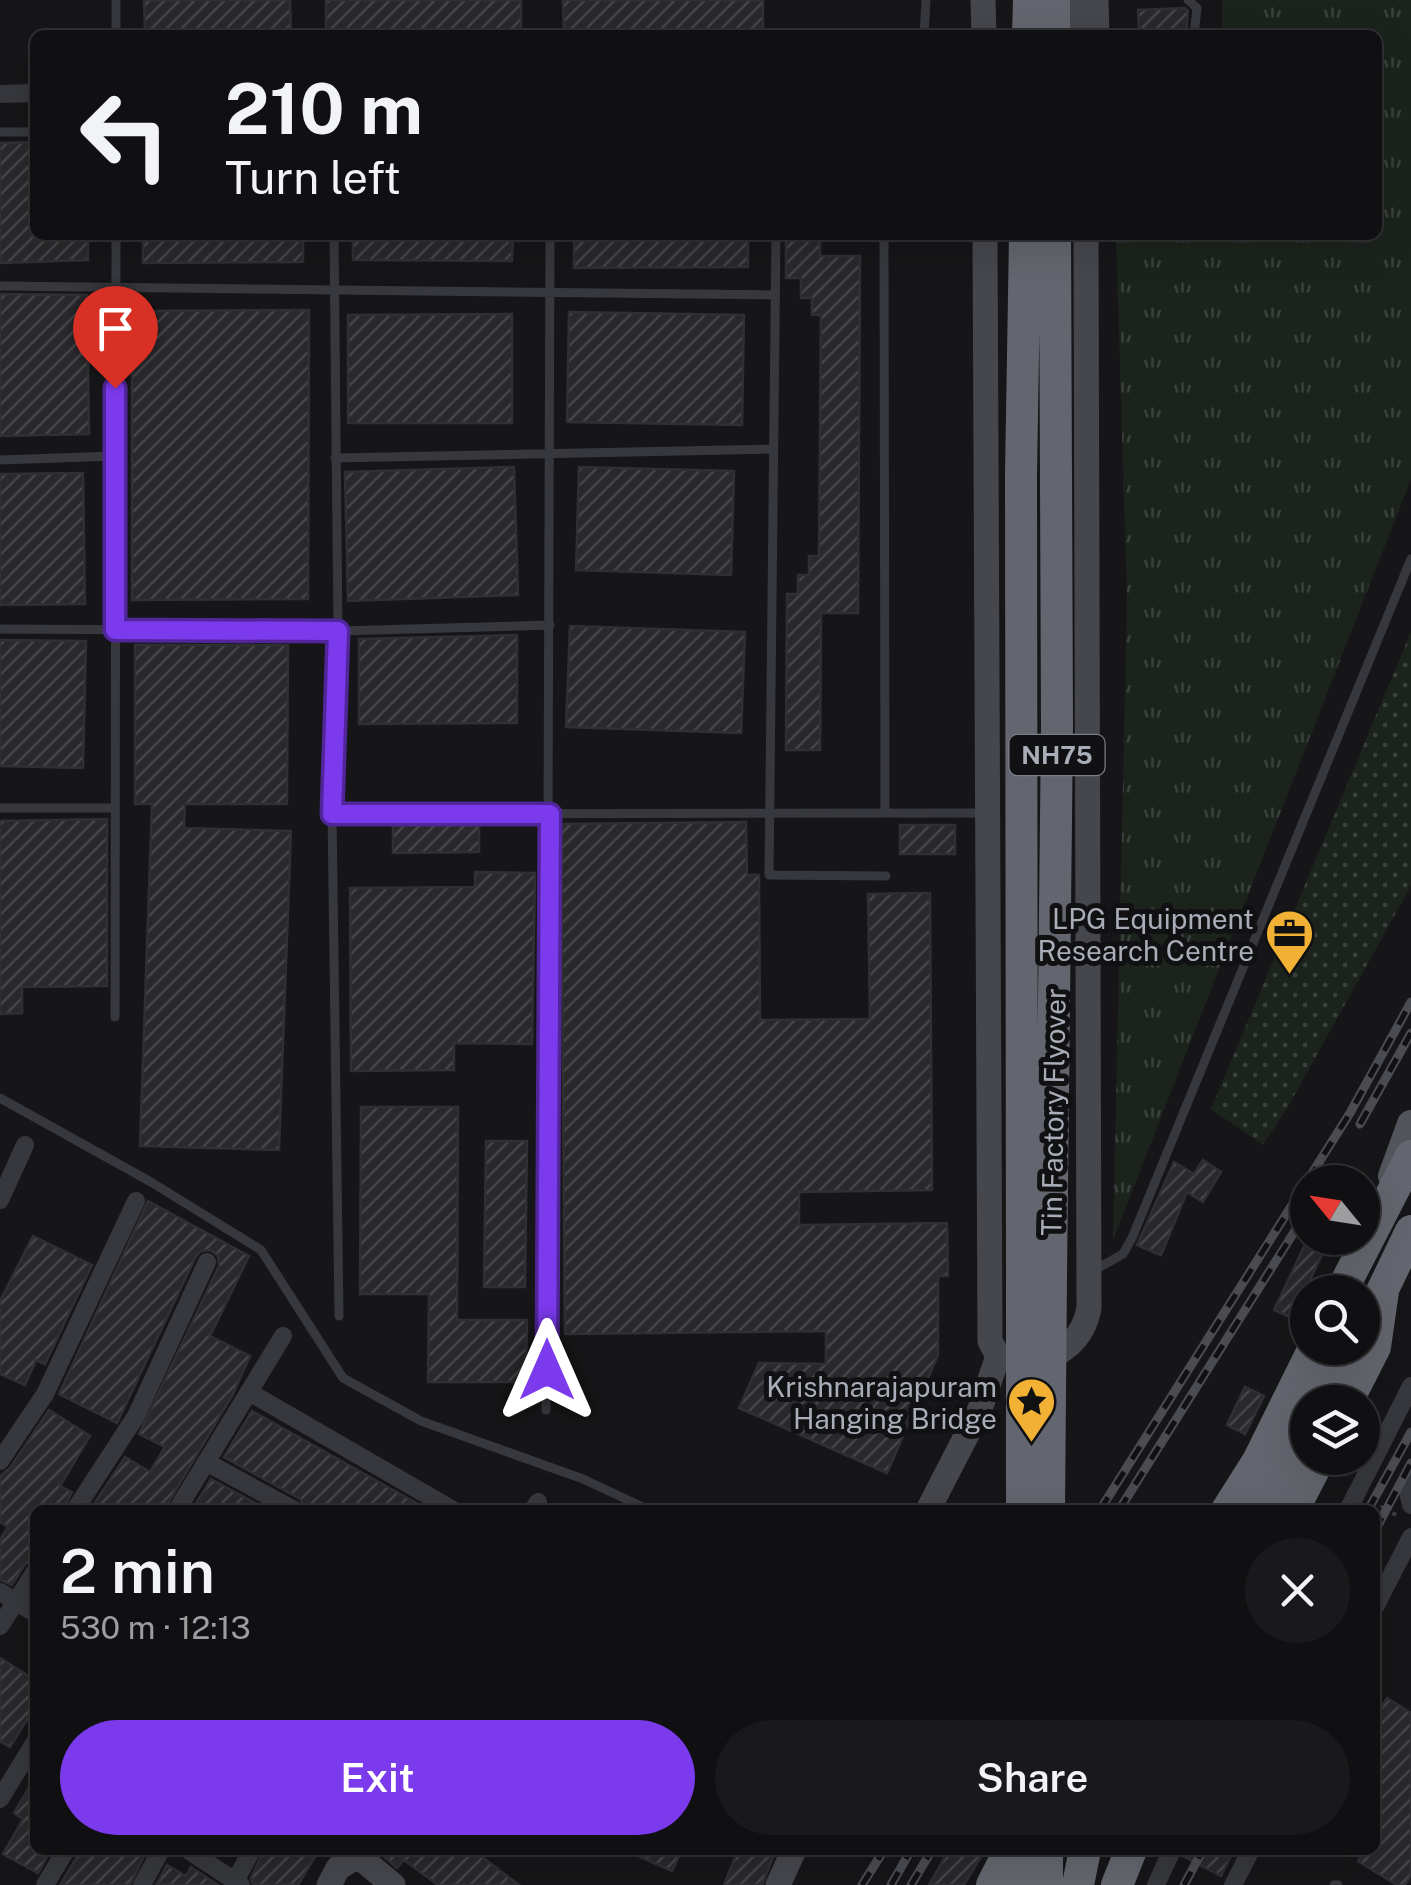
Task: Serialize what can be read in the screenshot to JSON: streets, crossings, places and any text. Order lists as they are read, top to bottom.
{
  "streets": {
    "highway": ["NH75", "Tin Factory Flyover"]
  },
  "places": {
    "office": ["LPG Equipment Research Centre"],
    "place": ["Krishnarajapuram Hanging Bridge"]
  },
  "north": "top left",
  "page": {
    "turn": ["210 m", "Turn left"],
    "heading": ["2 min", "530 m · 12:13"],
    "buttons": ["Exit", "Share"]
  }
}
